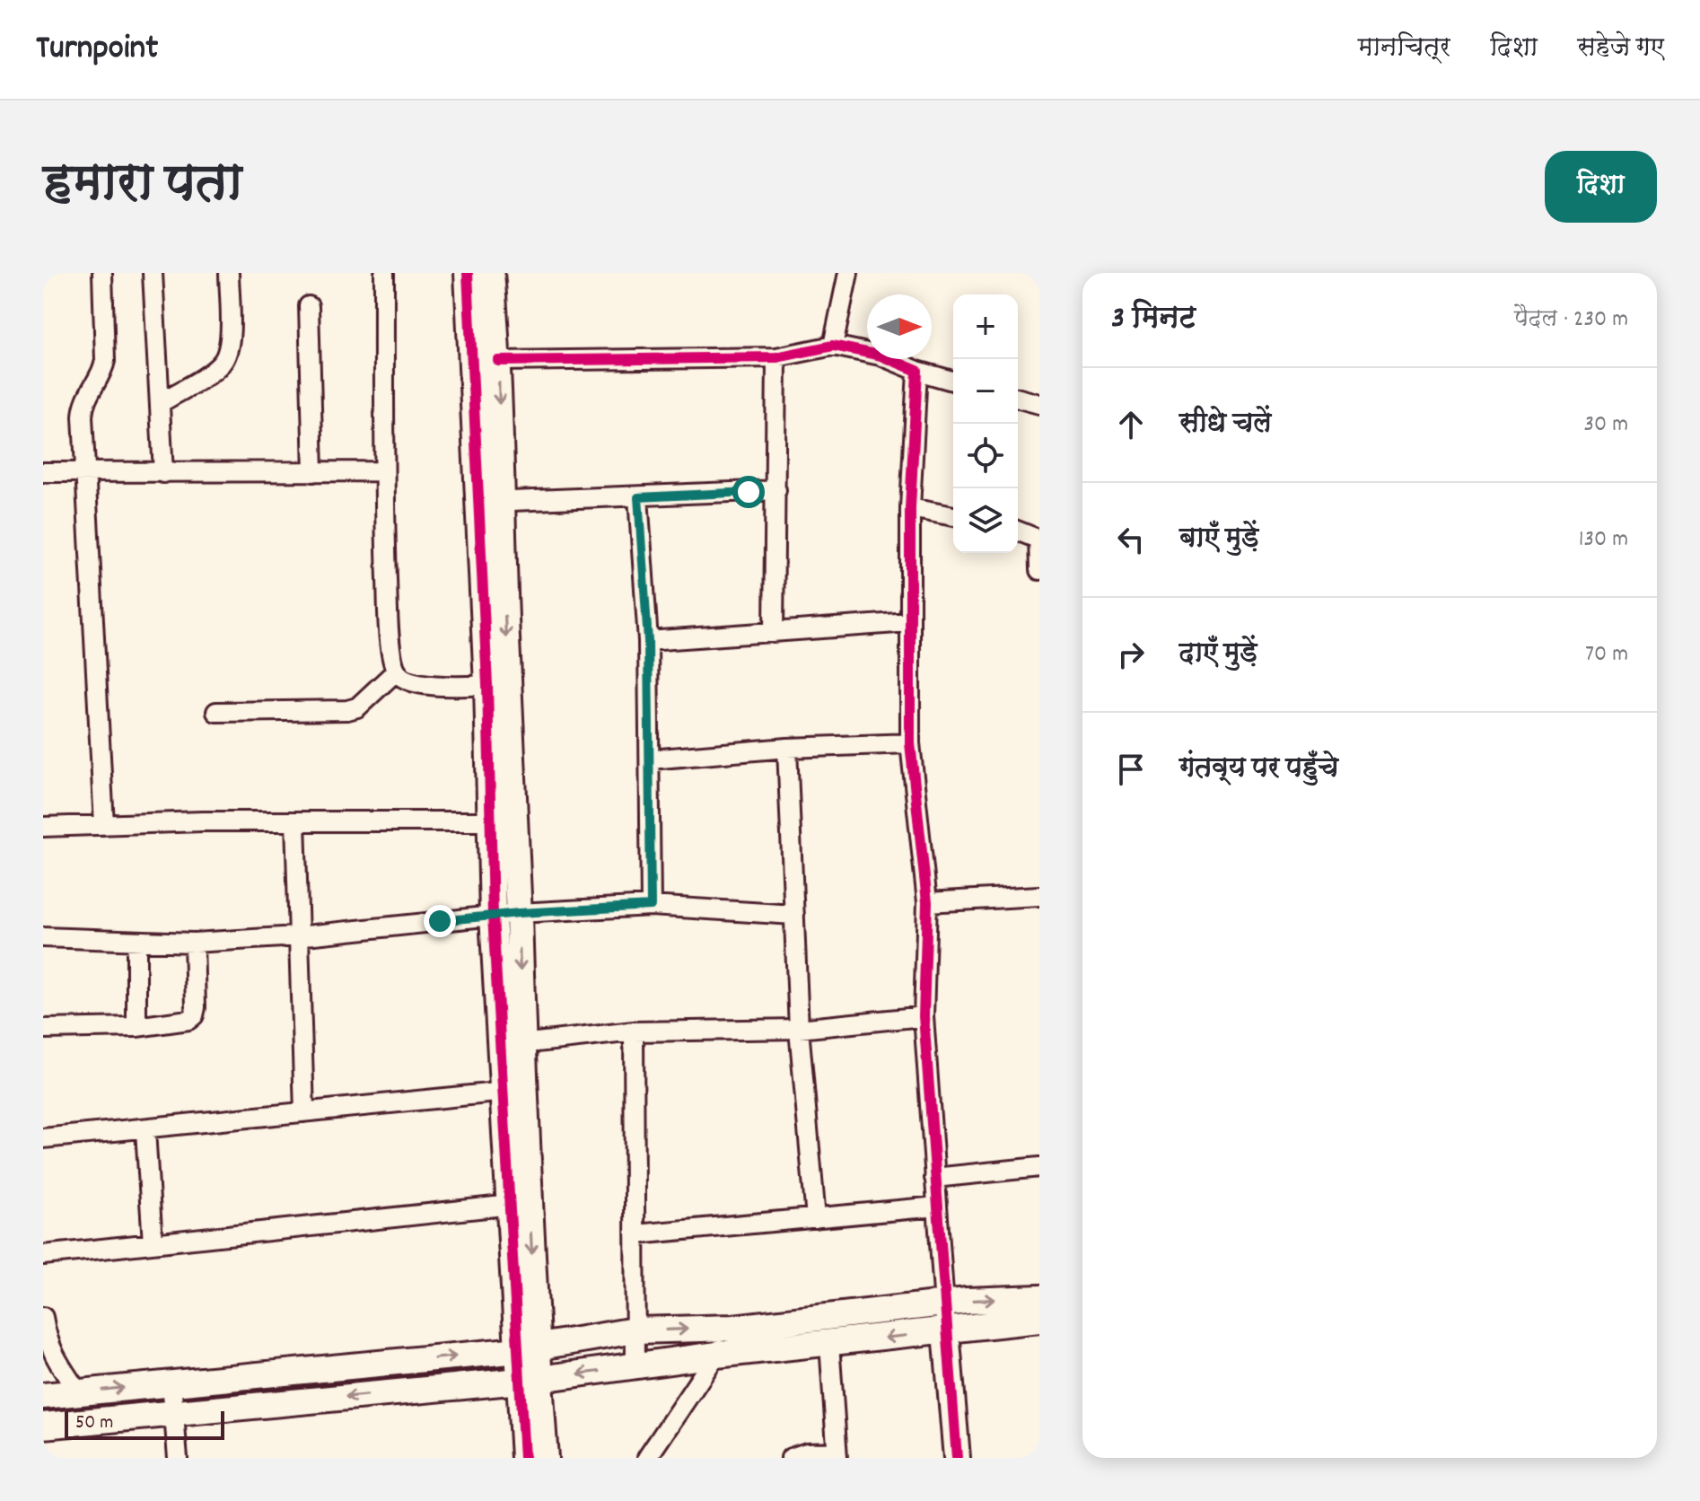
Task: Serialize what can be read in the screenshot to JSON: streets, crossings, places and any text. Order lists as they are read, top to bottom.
{
  "scale_bar": "50 m",
  "north": "right",
  "page": {
    "header": "Turnpoint",
    "nav": ["मानचित्र", "दिशा", "सहेजे गए"],
    "title": "हमारा पता",
    "buttons": "दिशा",
    "heading": ["3 मिनट", "पैदल · 230 m"],
    "map_buttons": ["+", "−"],
    "list": [
      ["सीधे चलें", "30 m"],
      ["बाएँ मुड़ें", "130 m"],
      ["दाएँ मुड़ें", "70 m"],
      "गंतव्य पर पहुँचे"
    ],
    "scale": "50 m"
  }
}
